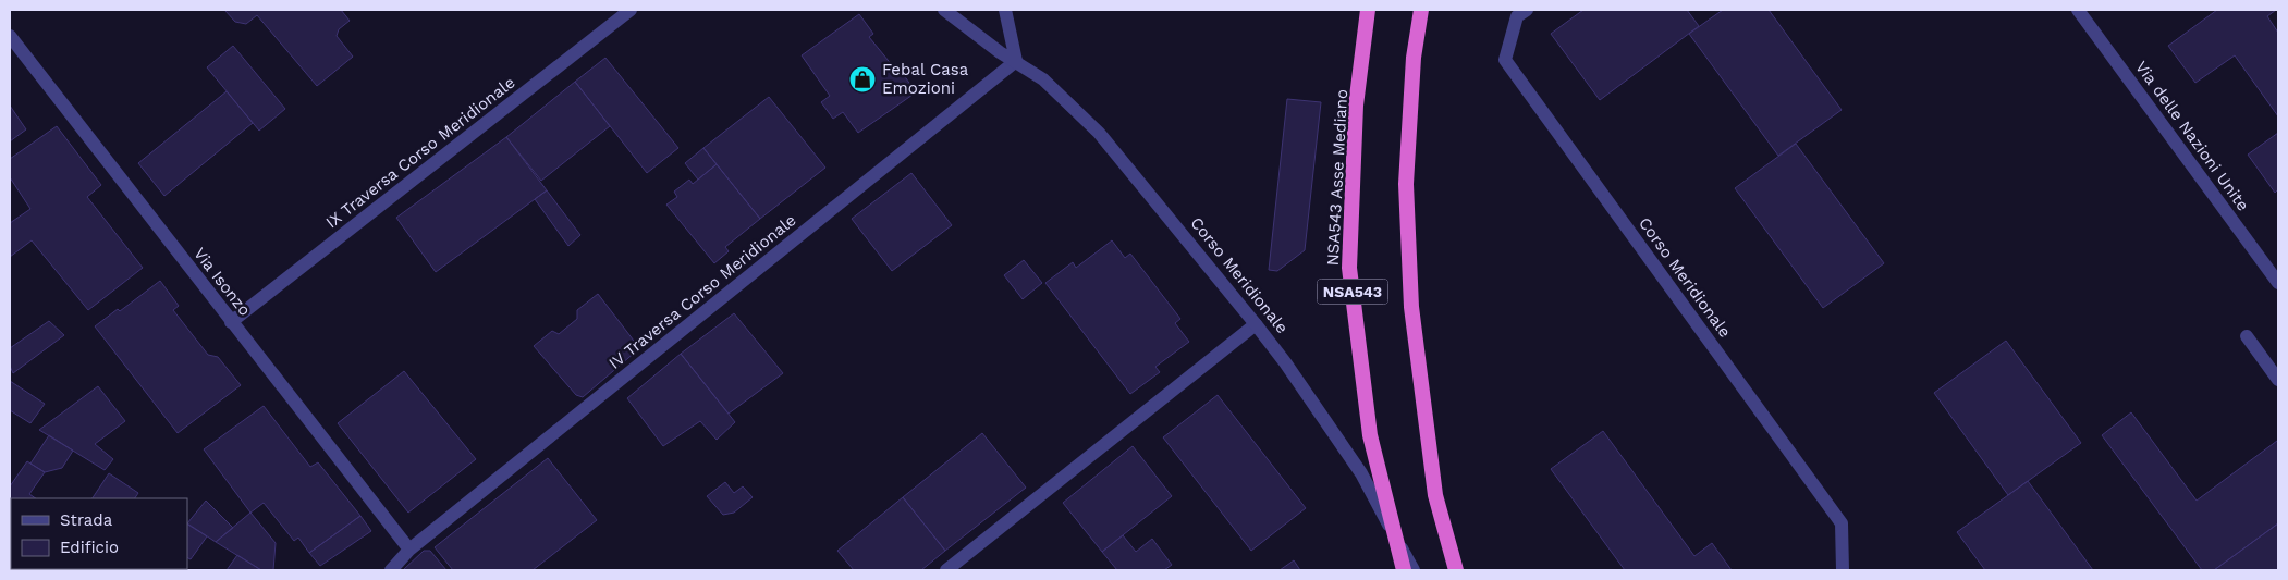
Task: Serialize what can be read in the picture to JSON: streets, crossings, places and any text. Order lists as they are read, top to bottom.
{
  "streets": {
    "highway": ["NSA543 Asse Mediano", "NSA543"],
    "street": [
      "Via delle Nazioni Unite",
      "IX Traversa Corso Meridionale",
      "Corso Meridionale",
      "Via Isonzo",
      "IV Traversa Corso Meridionale"
    ]
  },
  "crossings": [
    ["IX Traversa Corso Meridionale", "Via Isonzo"],
    ["Corso Meridionale", "IV Traversa Corso Meridionale"],
    ["Via Isonzo", "IV Traversa Corso Meridionale"]
  ],
  "places": {
    "shop": ["Febal Casa Emozioni"]
  },
  "legend": ["Strada", "Edificio"]
}
